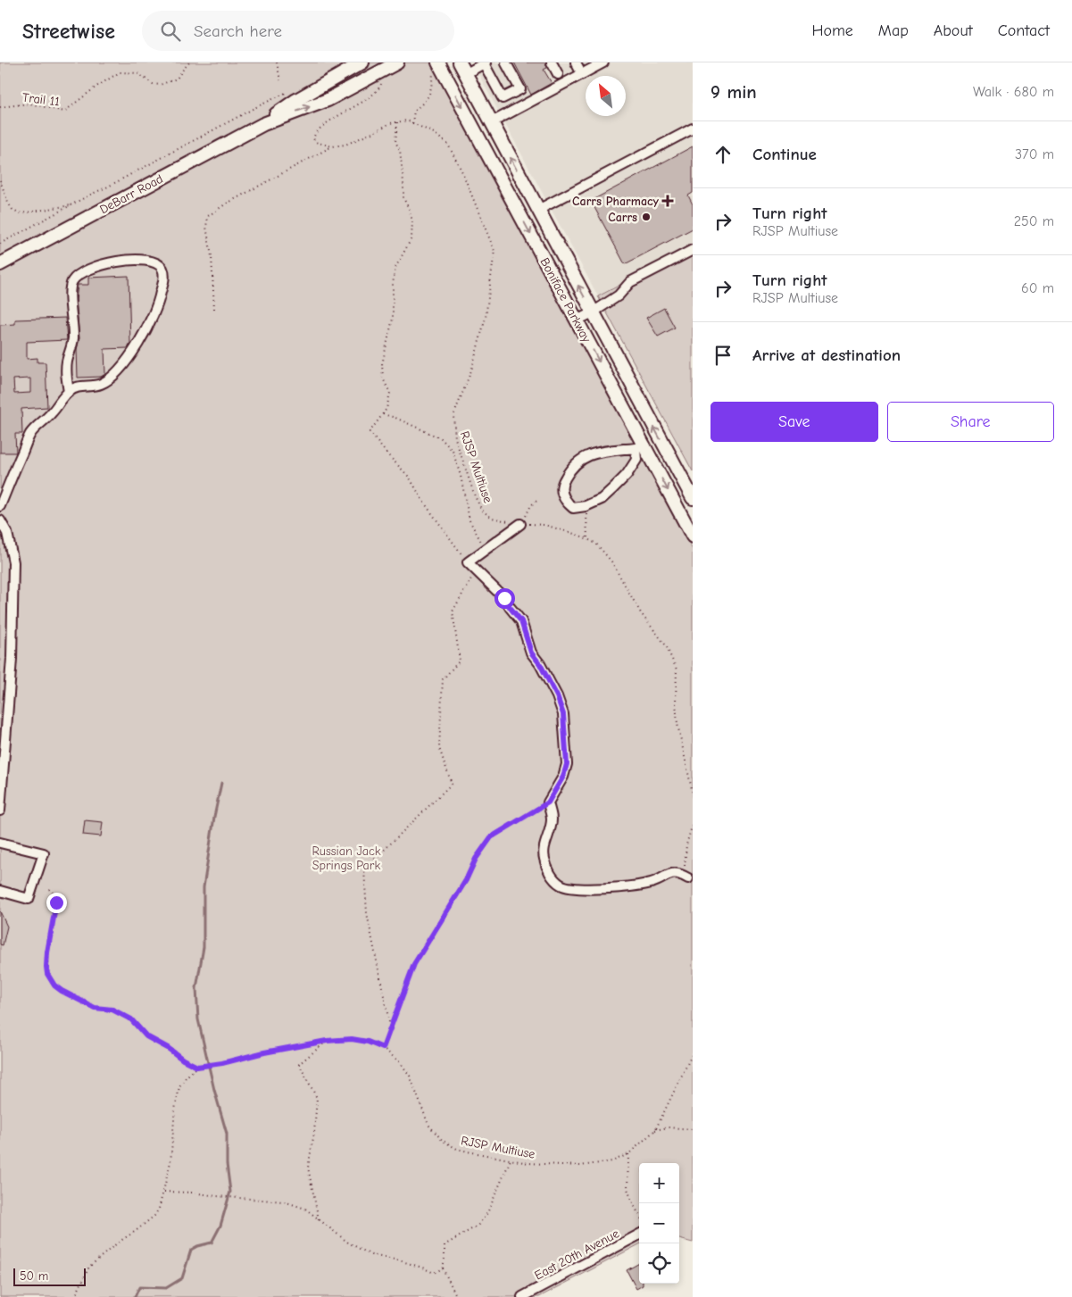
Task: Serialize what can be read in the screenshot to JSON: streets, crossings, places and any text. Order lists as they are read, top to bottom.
{
  "streets": {
    "main road": ["DeBarr Road", "Boniface Parkway"],
    "street": ["East 20th Avenue"],
    "path": ["Trail 11", "RJSP Multiuse"]
  },
  "parks": ["Russian Jack Springs Park"],
  "places": {
    "health": ["Carrs Pharmacy"],
    "other": ["Carrs"]
  },
  "scale_bar": "50 m",
  "north": "top left",
  "page": {
    "header": "Streetwise",
    "search": "Search here",
    "nav": [
      "Home",
      "Map",
      "About",
      "Contact"
    ],
    "heading": ["9 min", "Walk · 680 m"],
    "list": [
      ["Continue", "370 m"],
      ["Turn right", "RJSP Multiuse", "250 m"],
      ["Turn right", "RJSP Multiuse", "60 m"],
      "Arrive at destination"
    ],
    "buttons": ["Save", "Share"],
    "map_buttons": ["+", "−"],
    "scale": "50 m"
  }
}
